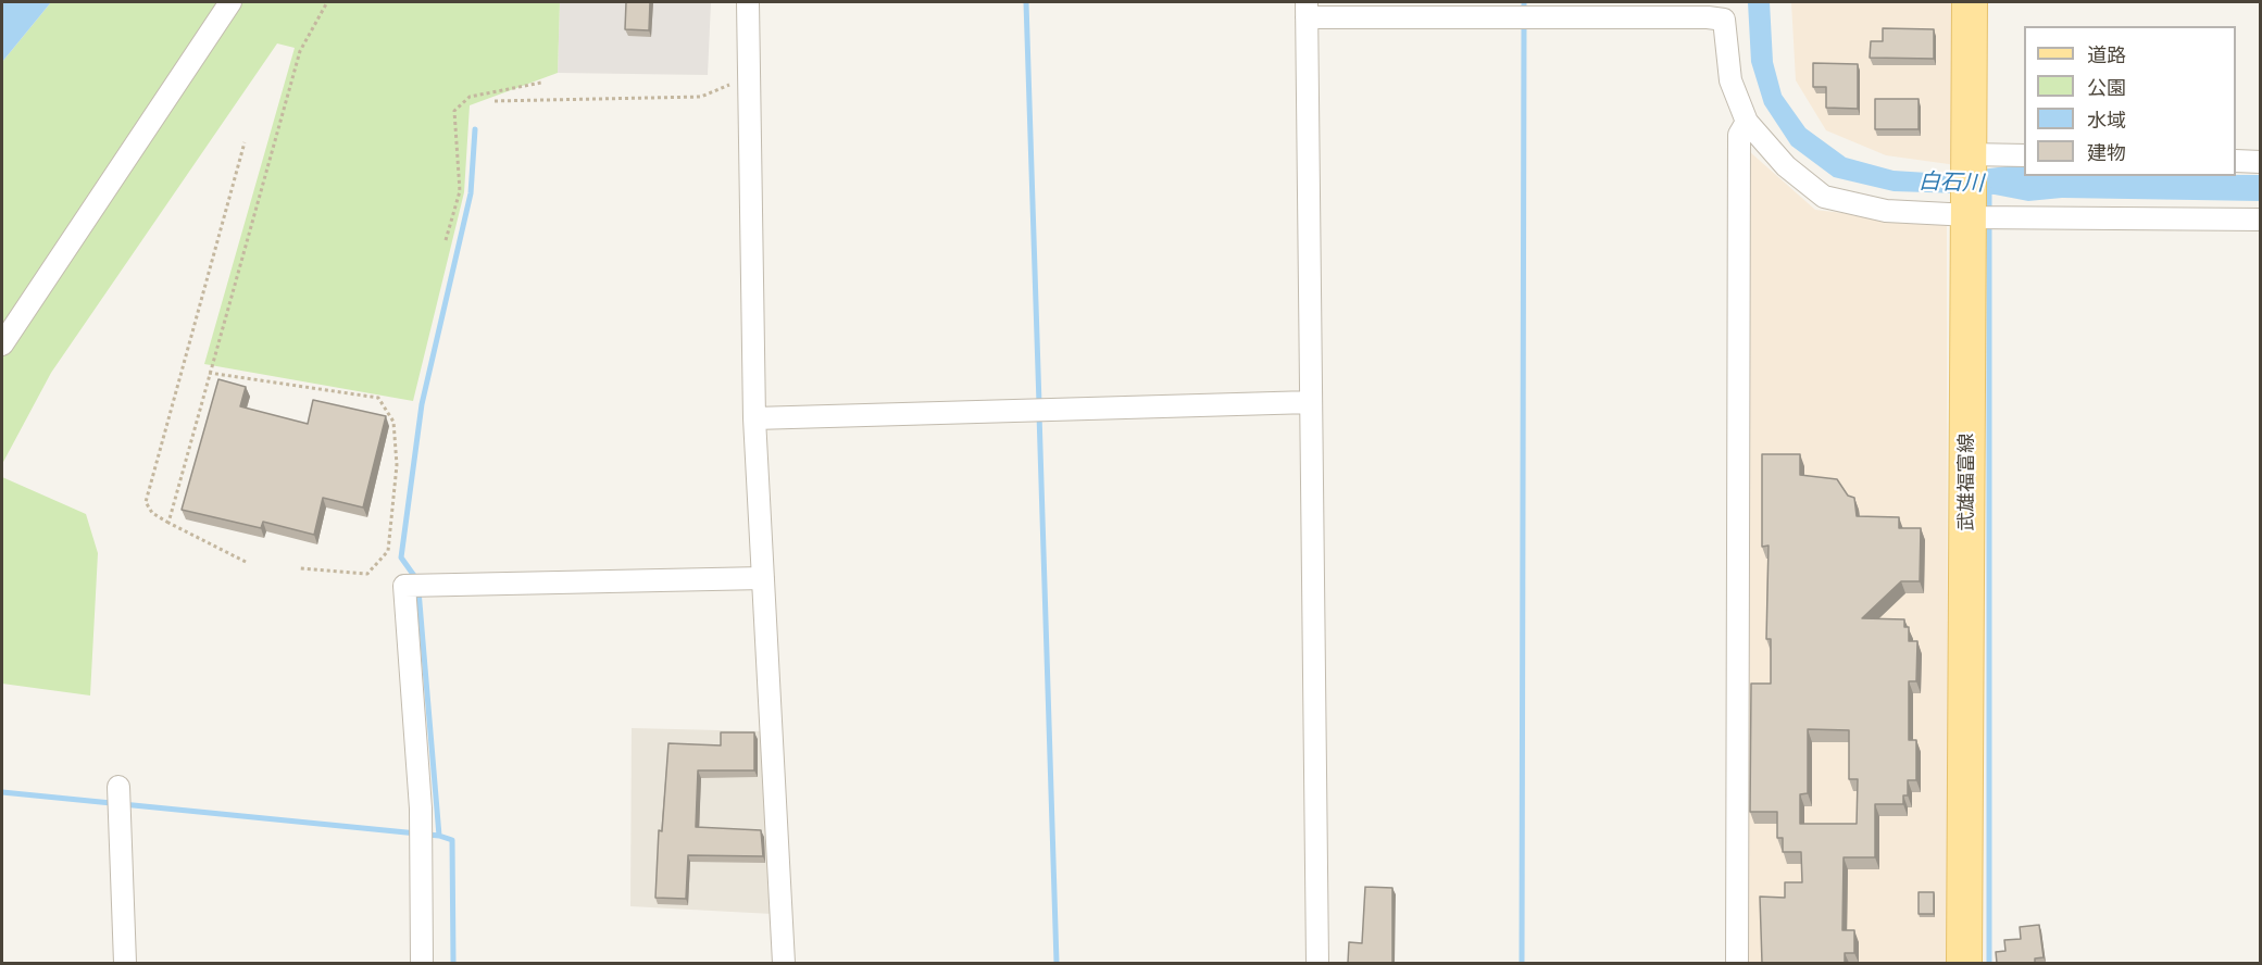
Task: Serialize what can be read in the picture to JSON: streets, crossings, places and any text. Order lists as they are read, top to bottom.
{
  "streets": {
    "main road": ["武雄福富線"]
  },
  "water": ["白石川"],
  "legend": [
    "道路",
    "公園",
    "水域",
    "建物"
  ]
}
